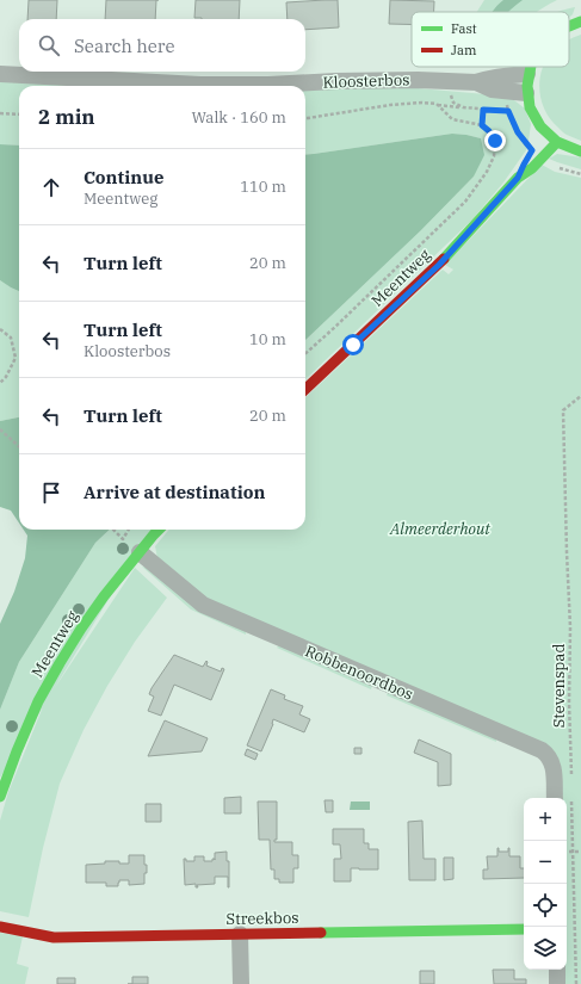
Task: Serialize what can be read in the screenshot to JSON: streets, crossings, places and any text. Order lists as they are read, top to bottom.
{
  "streets": {
    "street": [
      "Kloosterbos",
      "Meentweg",
      "Robbenoordbos",
      "Streekbos"
    ],
    "path": ["Stevenspad"]
  },
  "crossings": [
    ["Meentweg", "Robbenoordbos"]
  ],
  "parks": ["Almeerderhout"],
  "legend": ["Fast", "Jam"],
  "page": {
    "search": "Search here",
    "heading": ["2 min", "Walk · 160 m"],
    "list": [
      ["Continue", "Meentweg", "110 m"],
      ["Turn left", "20 m"],
      ["Turn left", "Kloosterbos", "10 m"],
      ["Turn left", "20 m"],
      "Arrive at destination"
    ],
    "map_buttons": ["+", "−"]
  }
}
